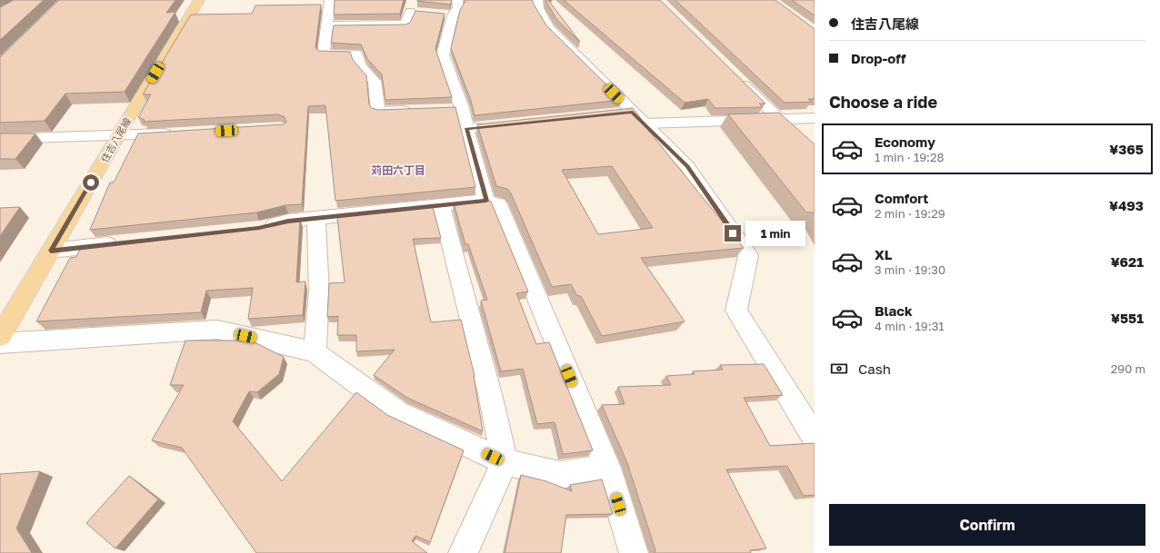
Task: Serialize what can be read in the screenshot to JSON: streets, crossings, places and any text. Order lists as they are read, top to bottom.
{
  "streets": {
    "main road": ["住吉八尾線"]
  },
  "districts": ["苅田六丁目"],
  "page": {
    "banner": ["住吉八尾線", "Drop-off"],
    "heading": "Choose a ride",
    "list": [
      {
        "name": "Economy",
        "note": "1 min · 19:28",
        "value": "¥365"
      },
      {
        "name": "Comfort",
        "note": "2 min · 19:29",
        "value": "¥493"
      },
      {
        "name": "XL",
        "note": "3 min · 19:30",
        "value": "¥621"
      },
      {
        "name": "Black",
        "note": "4 min · 19:31",
        "value": "¥551"
      }
    ],
    "bubble": "1 min",
    "pay": ["Cash", "290 m"],
    "buttons": "Confirm"
  }
}
